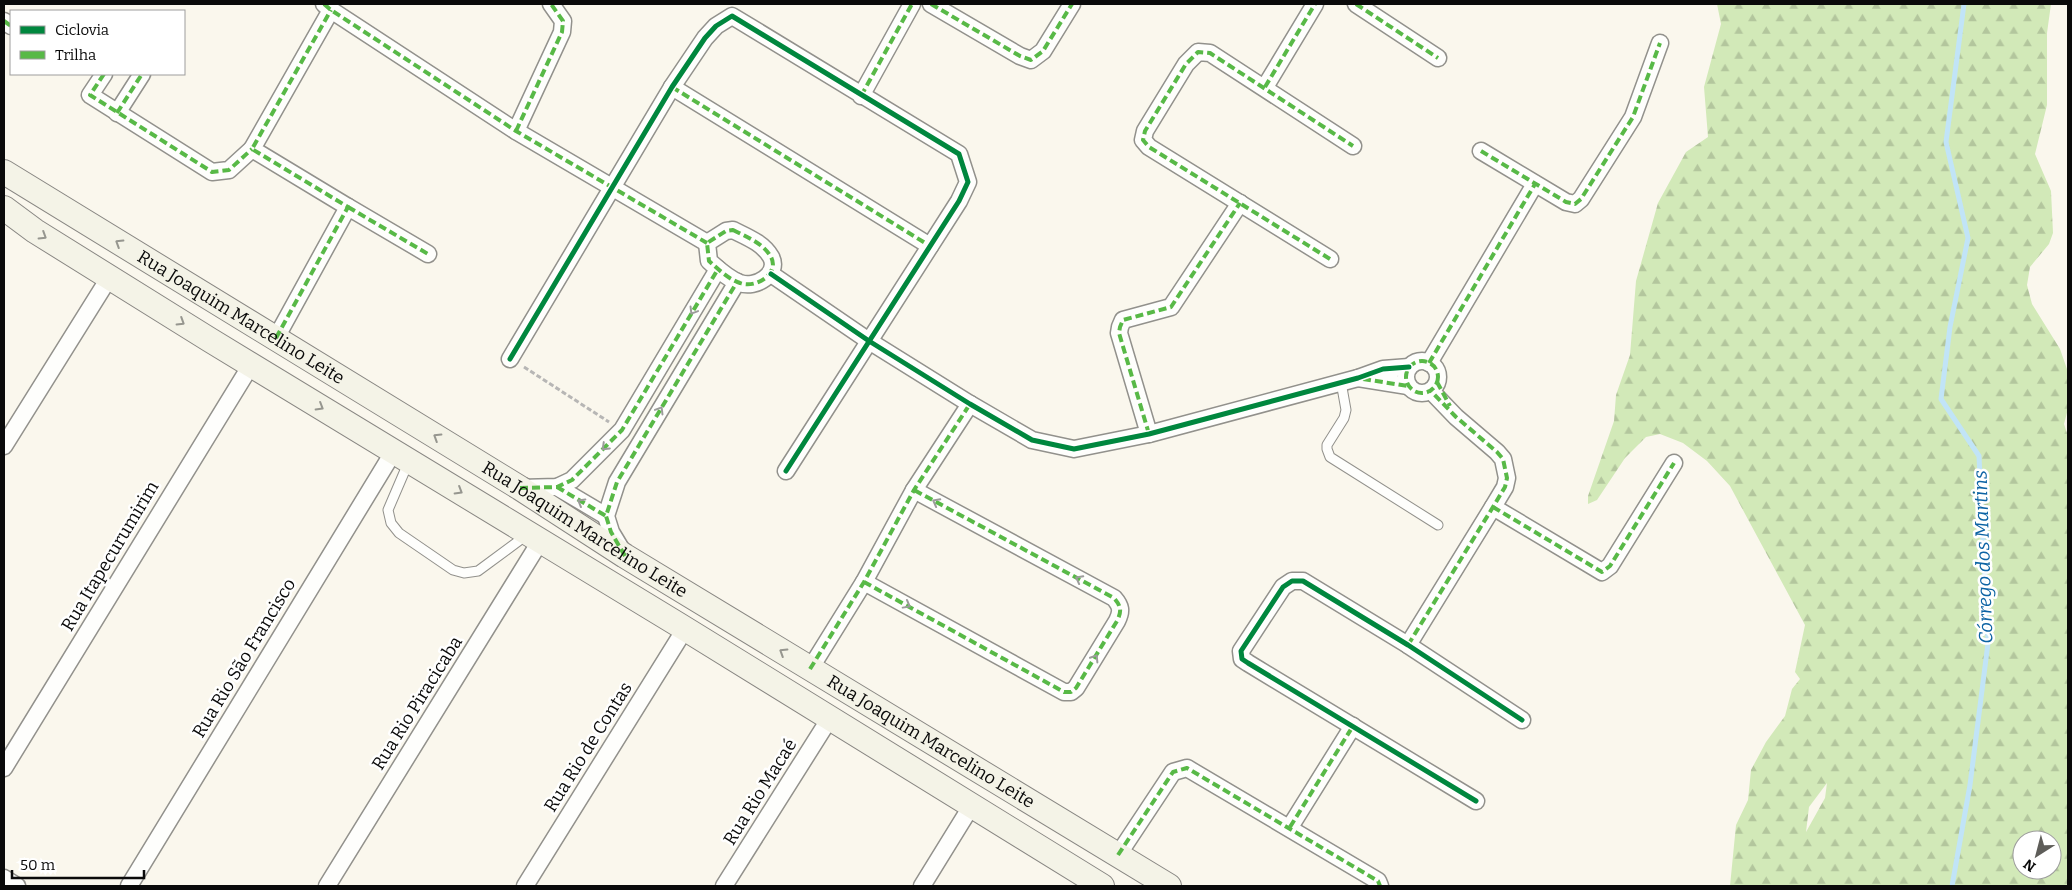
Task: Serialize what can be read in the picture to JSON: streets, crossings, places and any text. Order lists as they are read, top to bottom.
{
  "streets": {
    "main road": ["Rua Joaquim Marcelino Leite"],
    "street": [
      "Rua Itapecurumirim",
      "Rua Rio São Francisco",
      "Rua Rio Piracicaba",
      "Rua Rio de Contas",
      "Rua Rio Macaé"
    ]
  },
  "crossings": [
    ["Rua Joaquim Marcelino Leite", "Rua Itapecurumirim"],
    ["Rua Joaquim Marcelino Leite", "Rua Rio São Francisco"],
    ["Rua Joaquim Marcelino Leite", "Rua Rio Piracicaba"],
    ["Rua Joaquim Marcelino Leite", "Rua Rio de Contas"],
    ["Rua Joaquim Marcelino Leite", "Rua Rio Macaé"]
  ],
  "water": ["Córrego dos Martins"],
  "legend": ["Ciclovia", "Trilha"],
  "scale_bar": "50 m",
  "north": "bottom left"
}
